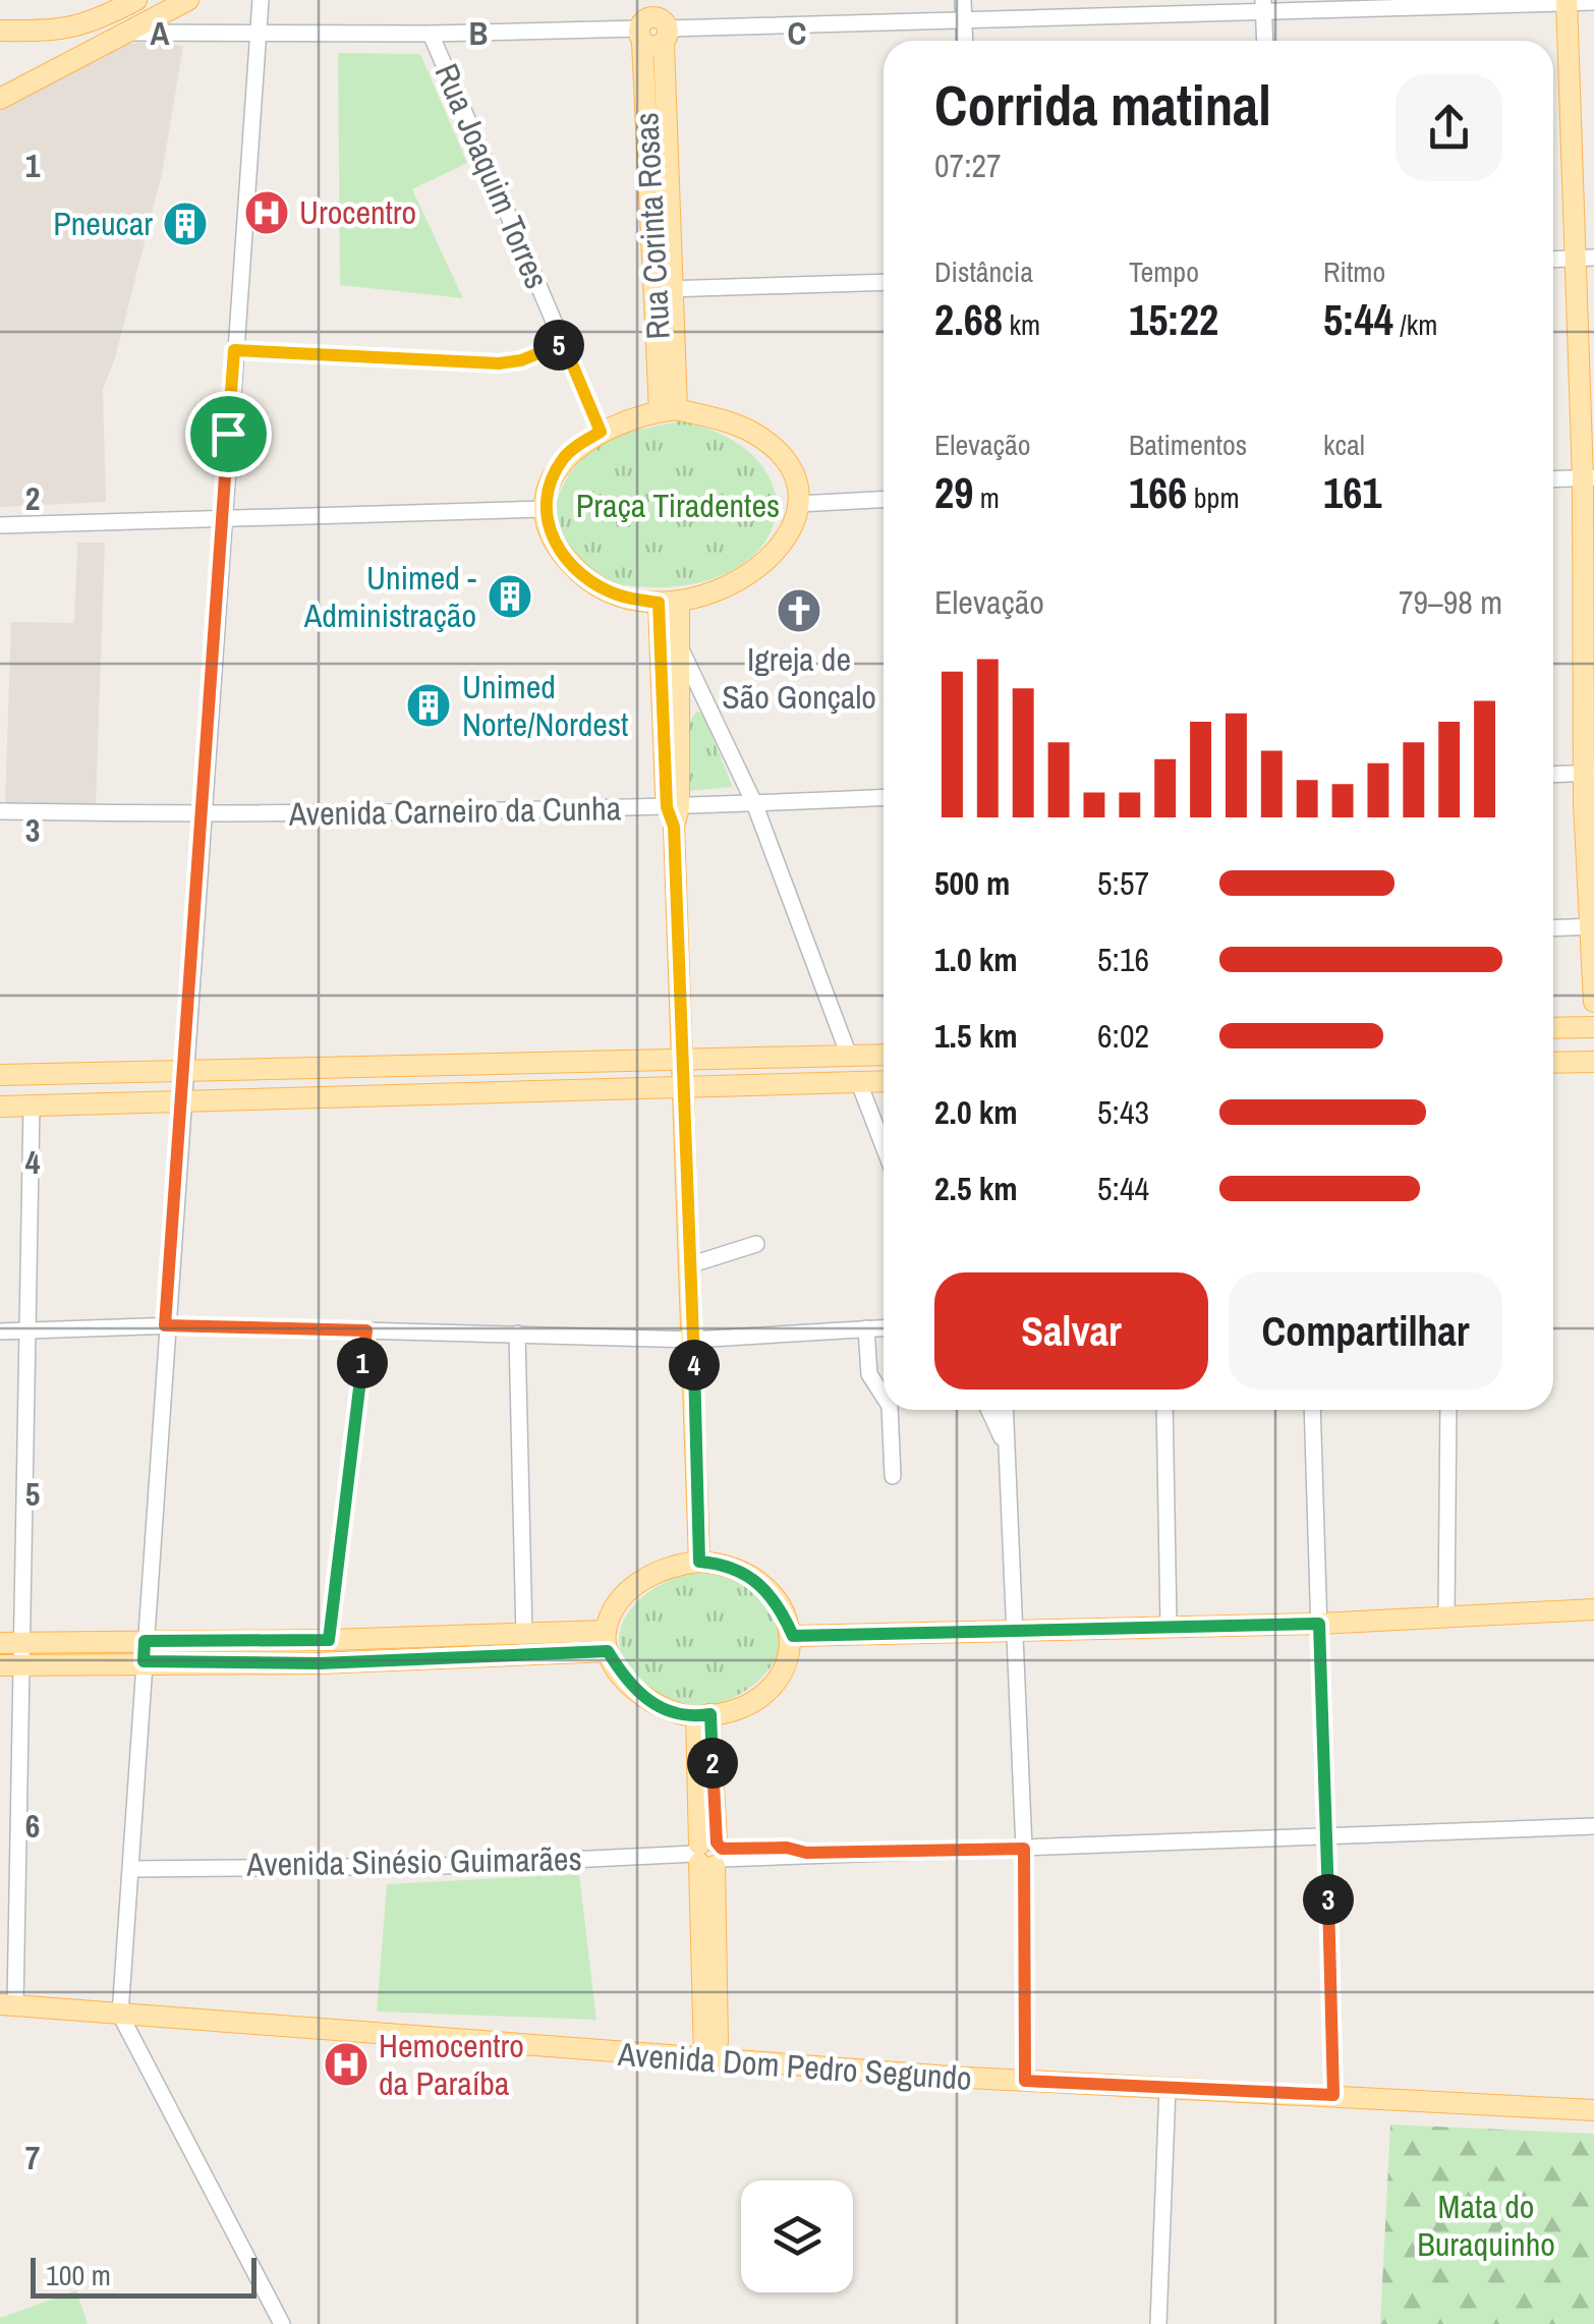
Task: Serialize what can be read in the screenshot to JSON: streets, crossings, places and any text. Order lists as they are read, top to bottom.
{
  "streets": {
    "main road": ["Rua Corinta Rosas", "Avenida Dom Pedro Segundo"],
    "street": ["Rua Joaquim Torres", "Avenida Carneiro da Cunha", "Avenida Sinésio Guimarães"]
  },
  "crossings": [
    ["Rua Joaquim Torres", "Rua Corinta Rosas"]
  ],
  "parks": ["Praça Tiradentes", "Mata do Buraquinho"],
  "places": {
    "hospital": ["Urocentro", "Hemocentro da Paraíba"],
    "building": ["Pneucar", "Unimed - Administração", "Unimed Norte/Nordest"],
    "church": ["Igreja de São Gonçalo"]
  },
  "scale_bar": "100 m",
  "page": {
    "heading": ["Corrida matinal", "07:27"],
    "stats": [
      ["Distância", "2.68 km"],
      ["Tempo", "15:22"],
      ["Ritmo", "5:44 /km"],
      ["Elevação", "29 m"],
      ["Batimentos", "166 bpm"],
      ["kcal", "161"]
    ],
    "pins": [
      "5",
      "1",
      "4",
      "2",
      "3"
    ],
    "chart": ["Elevação", "79–98 m"],
    "list": [
      {
        "name": "500 m",
        "note": "5:57"
      },
      {
        "name": "1.0 km",
        "note": "5:16"
      },
      {
        "name": "1.5 km",
        "note": "6:02"
      },
      {
        "name": "2.0 km",
        "note": "5:43"
      },
      {
        "name": "2.5 km",
        "note": "5:44"
      }
    ],
    "buttons": ["Salvar", "Compartilhar"],
    "scale": "100 m"
  },
  "grid": {
    "columns": ["A", "B", "C"],
    "rows": [
      "1",
      "2",
      "3",
      "4",
      "5",
      "6",
      "7"
    ]
  }
}
